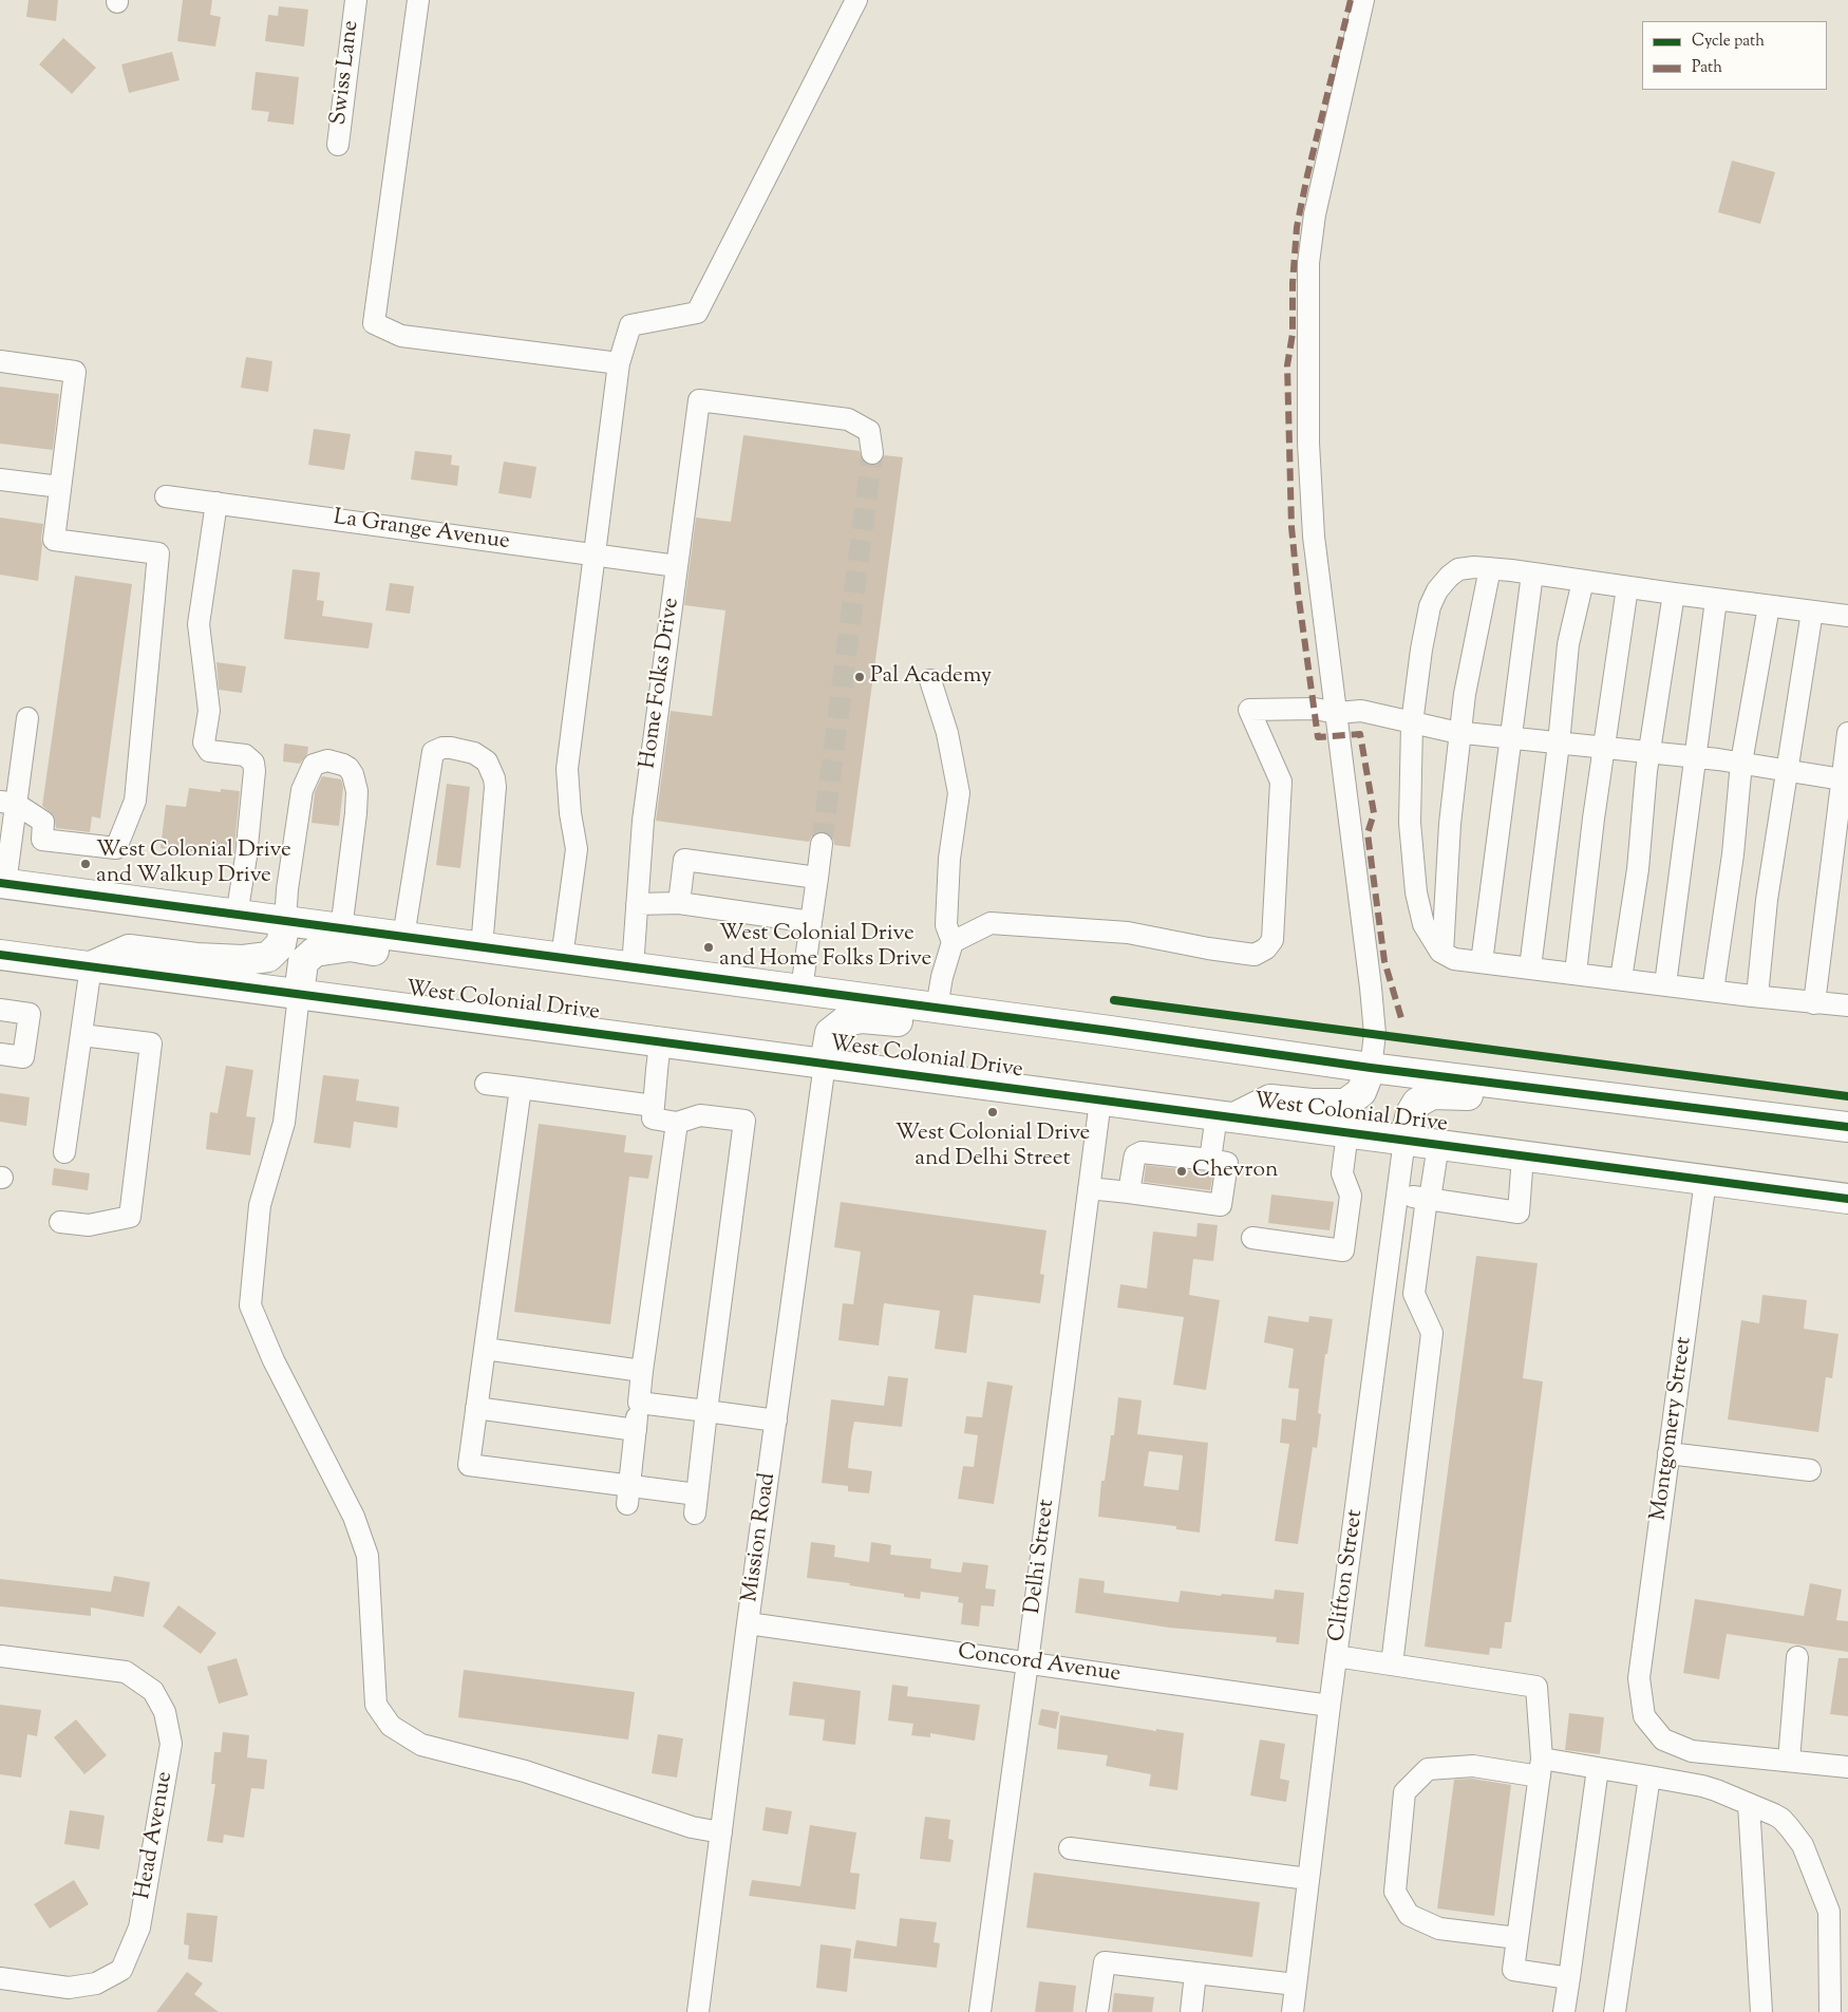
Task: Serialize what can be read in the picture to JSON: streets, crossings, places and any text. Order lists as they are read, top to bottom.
{
  "streets": {
    "highway": ["West Colonial Drive"],
    "street": [
      "Swiss Lane",
      "La Grange Avenue",
      "Home Folks Drive",
      "Montgomery Street",
      "Mission Road",
      "Delhi Street",
      "Clifton Street",
      "Concord Avenue",
      "Head Avenue"
    ]
  },
  "crossings": [
    ["La Grange Avenue", "Home Folks Drive"],
    ["West Colonial Drive", "Montgomery Street"],
    ["West Colonial Drive", "Mission Road"],
    ["West Colonial Drive", "Delhi Street"],
    ["West Colonial Drive", "Clifton Street"],
    ["Mission Road", "Concord Avenue"],
    ["Delhi Street", "Concord Avenue"],
    ["Clifton Street", "Concord Avenue"]
  ],
  "places": [
    "Pal Academy",
    "West Colonial Drive and Walkup Drive",
    "West Colonial Drive and Home Folks Drive",
    "West Colonial Drive and Delhi Street",
    "Chevron"
  ],
  "legend": ["Cycle path", "Path"]
}
